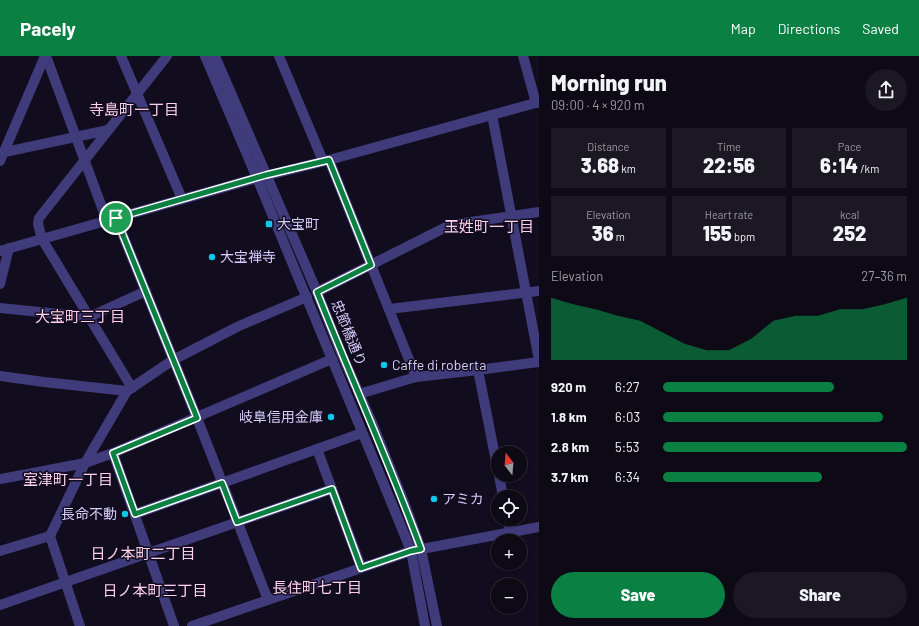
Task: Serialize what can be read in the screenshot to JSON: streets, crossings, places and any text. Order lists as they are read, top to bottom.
{
  "streets": {
    "street": ["忠節橋通り"]
  },
  "districts": [
    "寺島町一丁目",
    "玉姓町一丁目",
    "大宝町三丁目",
    "室津町一丁目",
    "日ノ本町二丁目",
    "長住町七丁目",
    "日ノ本町三丁目"
  ],
  "places": {
    "transit": ["大宝町"],
    "other": [
      "大宝禅寺",
      "Caffe di roberta",
      "岐阜信用金庫",
      "アミカ",
      "長命不動"
    ]
  },
  "north": "top",
  "page": {
    "header": "Pacely",
    "nav": ["Map", "Directions", "Saved"],
    "heading": ["Morning run", "09:00 · 4 × 920 m"],
    "stats": [
      ["Distance", "3.68 km"],
      ["Time", "22:56"],
      ["Pace", "6:14 /km"],
      ["Elevation", "36 m"],
      ["Heart rate", "155 bpm"],
      ["kcal", "252"]
    ],
    "chart": ["Elevation", "27–36 m"],
    "list": [
      {
        "name": "920 m",
        "note": "6:27"
      },
      {
        "name": "1.8 km",
        "note": "6:03"
      },
      {
        "name": "2.8 km",
        "note": "5:53"
      },
      {
        "name": "3.7 km",
        "note": "6:34"
      }
    ],
    "map_buttons": ["+", "−"],
    "buttons": ["Save", "Share"]
  }
}
